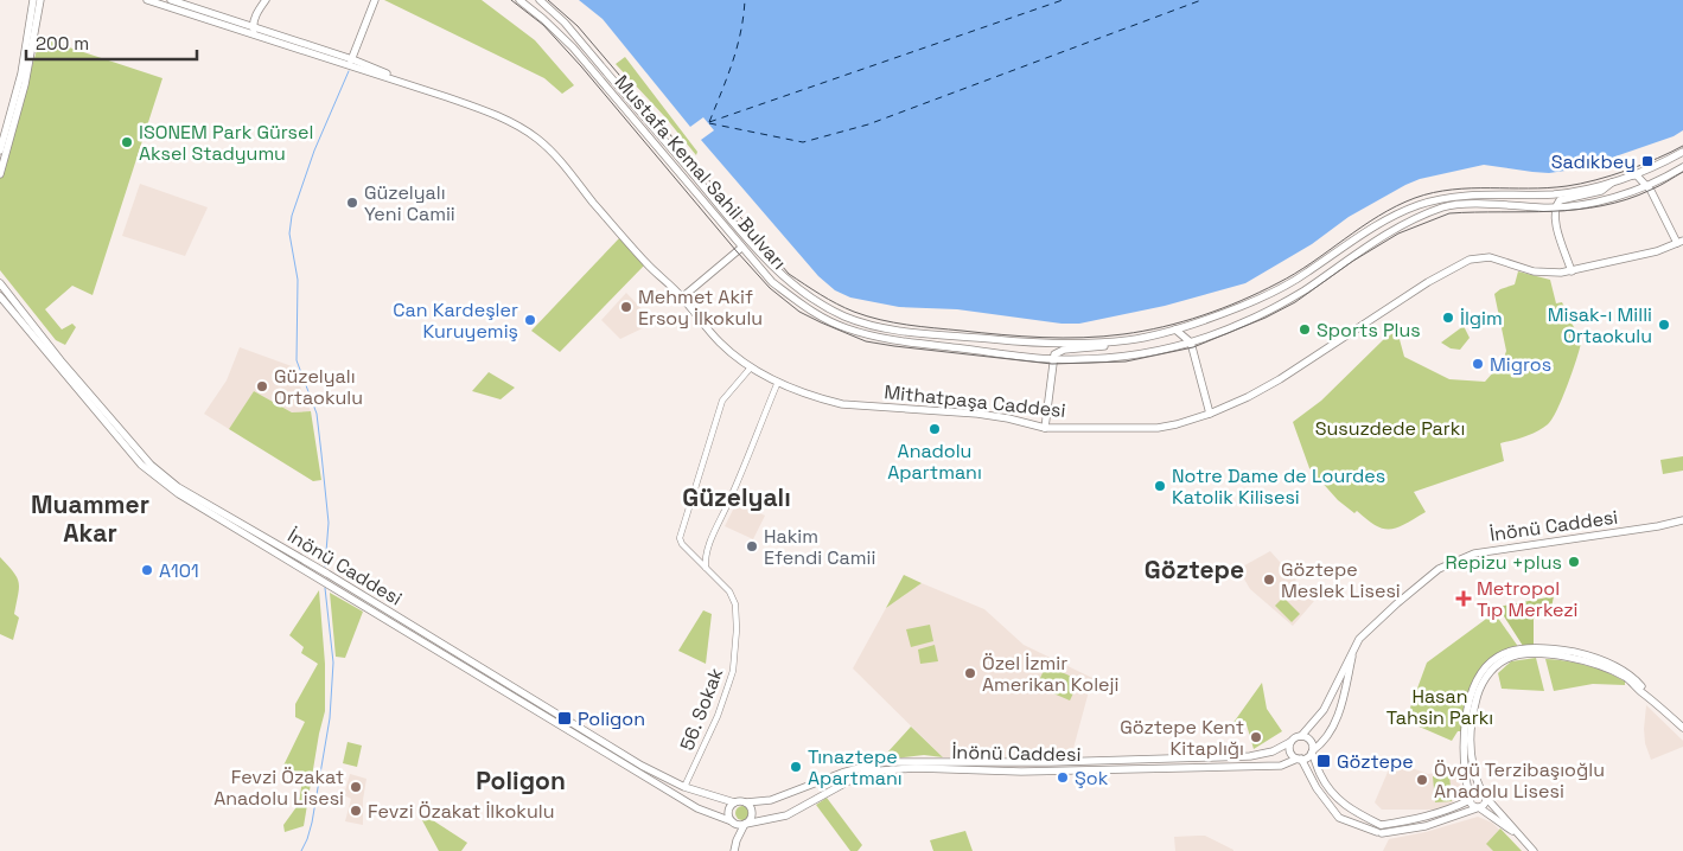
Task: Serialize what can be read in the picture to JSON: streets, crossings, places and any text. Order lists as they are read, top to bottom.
{
  "streets": {
    "main road": ["Mustafa Kemal Sahil Bulvarı", "Mithatpaşa Caddesi", "İnönü Caddesi"],
    "street": ["56. Sokak"]
  },
  "crossings": [
    ["Mithatpaşa Caddesi", "56. Sokak"],
    ["İnönü Caddesi", "56. Sokak"]
  ],
  "districts": [
    "Güzelyalı",
    "Muammer Akar",
    "Göztepe",
    "Poligon"
  ],
  "parks": ["Susuzdede Parkı", "Hasan Tahsin Parkı"],
  "places": {
    "other": [
      "ISONEM Park Gürsel Aksel Stadyumu",
      "Güzelyalı Yeni Camii",
      "Mehmet Akif Ersoy İlkokulu",
      "İlgim",
      "Can Kardeşler Kuruyemiş",
      "Misak-ı Milli Ortaokulu",
      "Sports Plus",
      "Migros",
      "Güzelyalı Ortaokulu",
      "Anadolu Apartmanı",
      "Notre Dame de Lourdes Katolik Kilisesi",
      "Hakim Efendi Camii",
      "Repizu +plus",
      "A101",
      "Göztepe Meslek Lisesi",
      "Özel İzmir Amerikan Koleji",
      "Göztepe Kent Kitaplığı",
      "Tınaztepe Apartmanı",
      "Şok",
      "Övgü Terzibaşıoğlu Anadolu Lisesi",
      "Fevzi Özakat Anadolu Lisesi",
      "Fevzi Özakat İlkokulu"
    ],
    "transit": ["Sadıkbey", "Poligon", "Göztepe"],
    "health": ["Metropol Tıp Merkezi"]
  },
  "scale_bar": "200 m"
}
